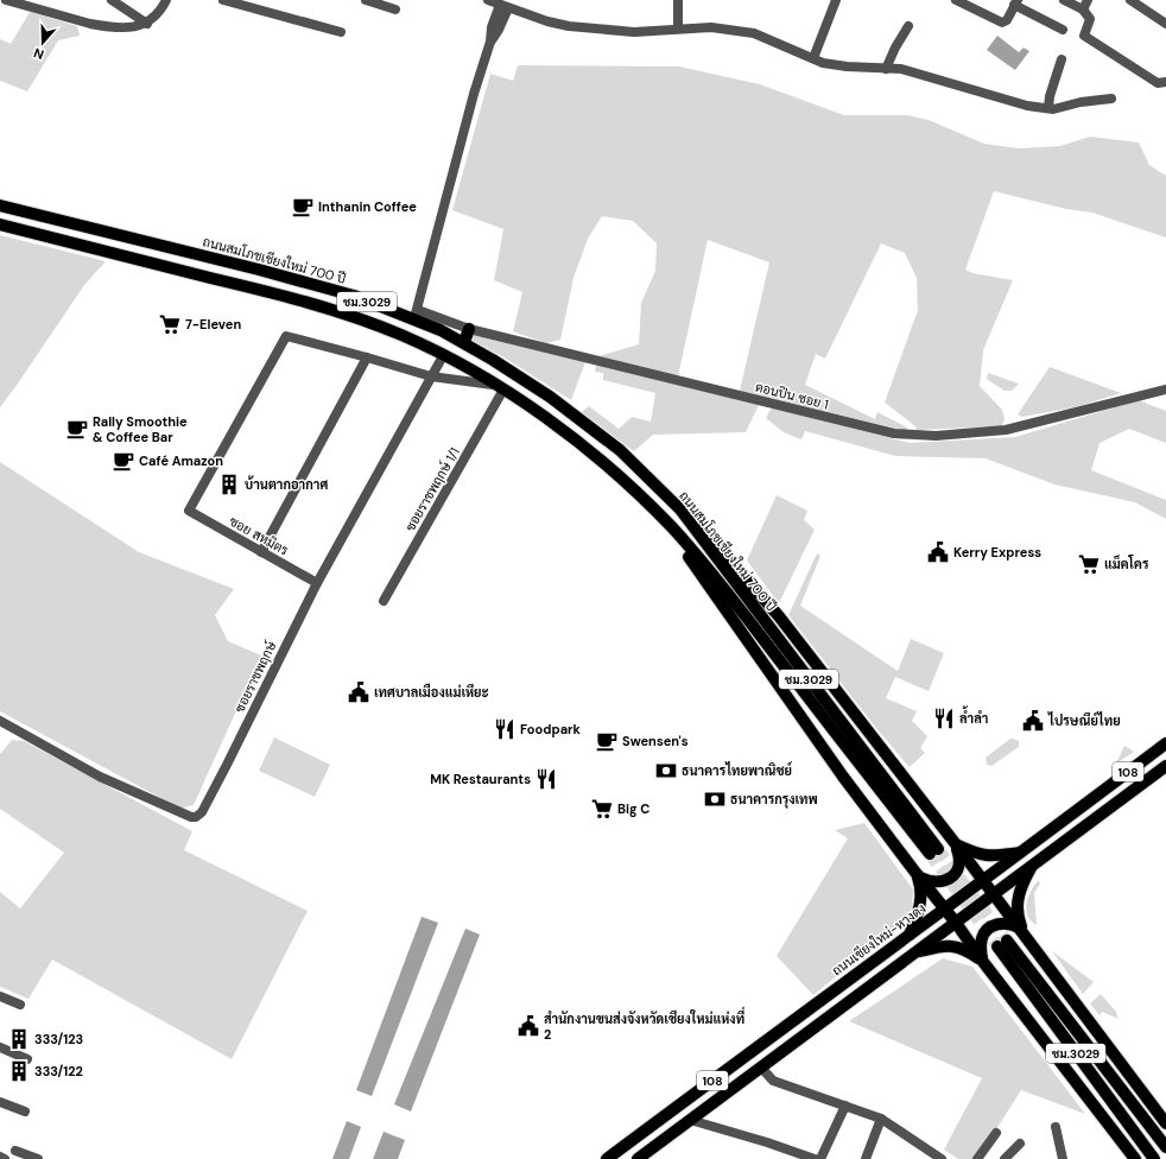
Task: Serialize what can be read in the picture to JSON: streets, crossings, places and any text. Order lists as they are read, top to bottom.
{
  "streets": {
    "main road": [
      "ถนนสมโภชเชียงใหม่ 700 ปี",
      "ชม.3029",
      "108",
      "ถนนเชียงใหม่-หางดง"
    ],
    "street": [
      "ดอนปิน ซอย 1",
      "ซอยราชพฤกษ์ 1/1",
      "ซอย สหมิตร",
      "ซอยราชพฤกษ์"
    ]
  },
  "crossings": [
    ["ถนนสมโภชเชียงใหม่ 700 ปี", "ดอนปิน ซอย 1"],
    ["ถนนสมโภชเชียงใหม่ 700 ปี", "ซอยราชพฤกษ์ 1/1"],
    ["ถนนสมโภชเชียงใหม่ 700 ปี", "ซอยราชพฤกษ์"],
    ["ซอย สหมิตร", "ซอยราชพฤกษ์"]
  ],
  "places": {
    "cafe": [
      "Inthanin Coffee",
      "Rally Smoothie & Coffee Bar",
      "Café Amazon",
      "Swensen's"
    ],
    "supermarket": ["7-Eleven", "แม็คโคร", "Big C"],
    "building": ["บ้านตากอากาศ", "333/123", "333/122"],
    "public building": [
      "Kerry Express",
      "เทศบาลเมืองแม่เหียะ",
      "ไปรษณีย์ไทย",
      "สำนักงานขนส่งจังหวัดเชียงใหม่แห่งที่ 2"
    ],
    "restaurant": ["ล้ำลำ", "Foodpark", "MK Restaurants"],
    "bank": ["ธนาคารไทยพาณิชย์", "ธนาคารกรุงเทพ"]
  },
  "north": "bottom"
}
